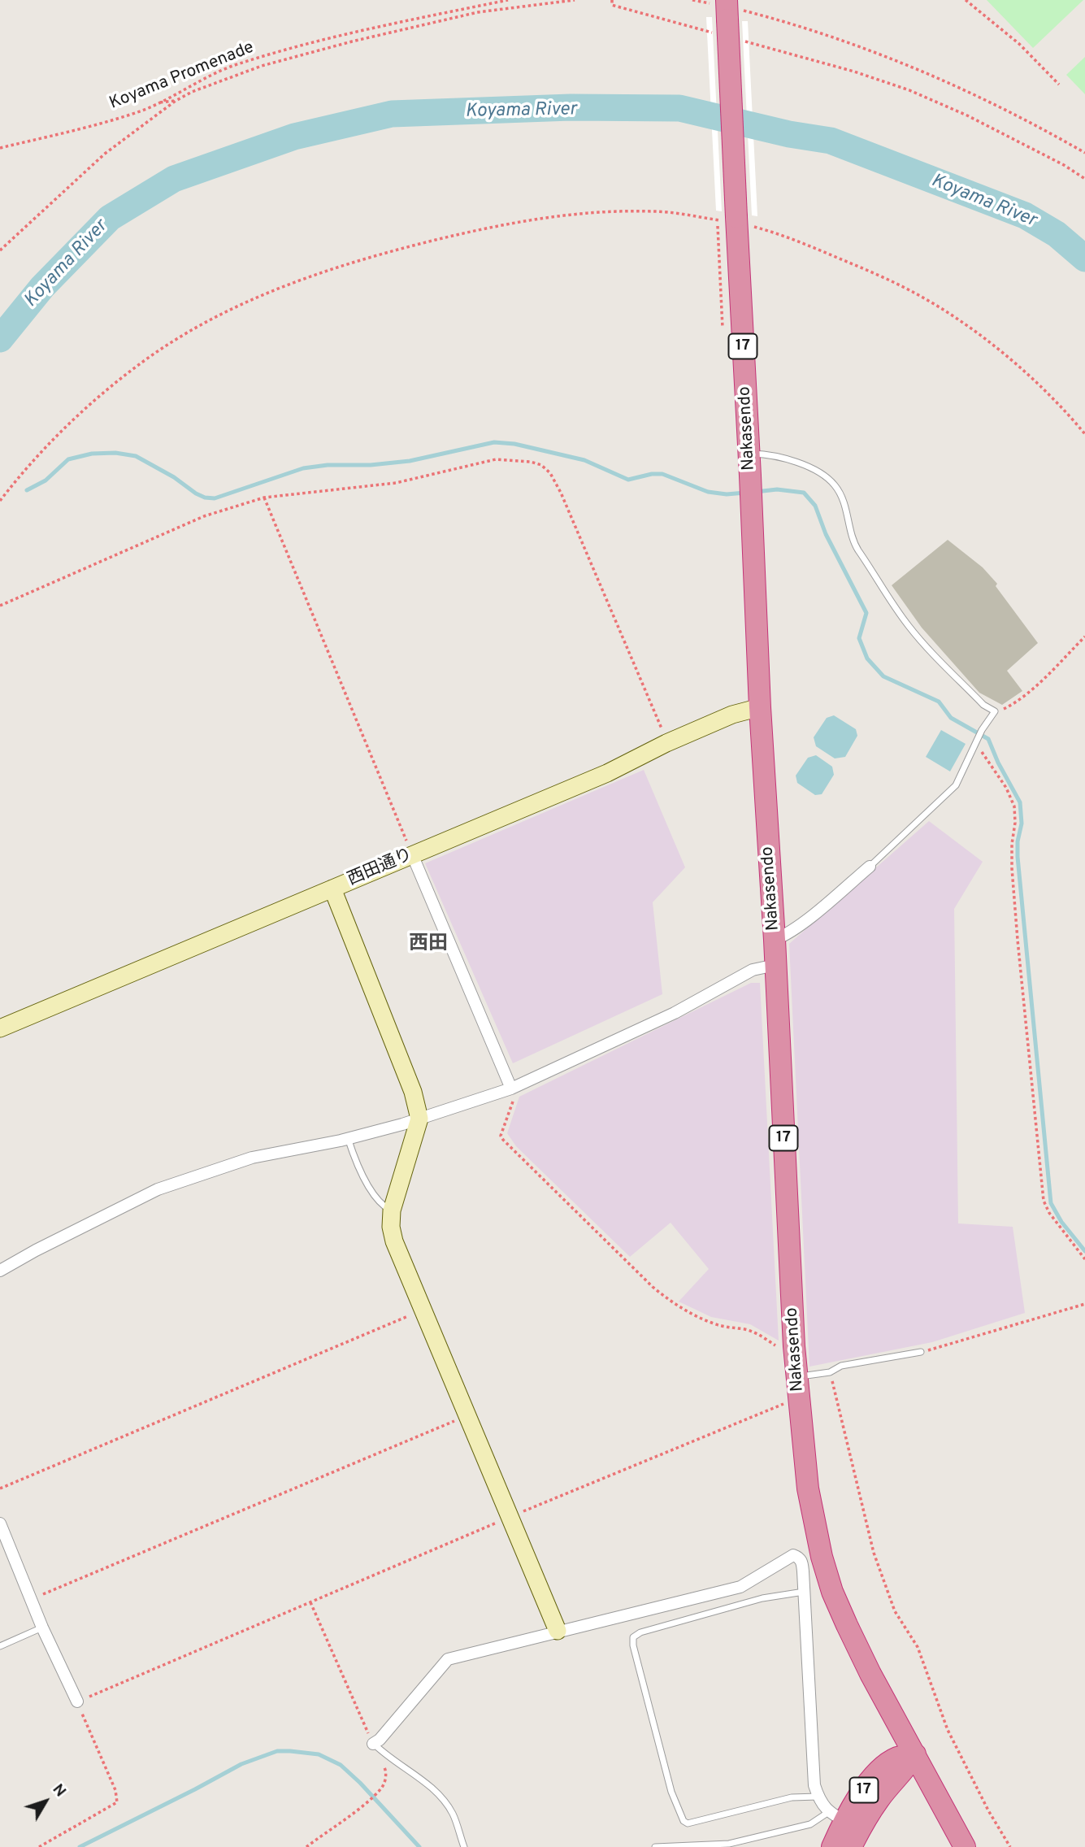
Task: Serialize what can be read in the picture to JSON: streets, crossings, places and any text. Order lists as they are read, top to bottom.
{
  "streets": {
    "highway": ["17", "Nakasendo"],
    "street": ["西田通り"],
    "path": ["Koyama Promenade"]
  },
  "crossings": [
    ["17", "Nakasendo"],
    ["Nakasendo", "西田通り"]
  ],
  "districts": ["西田"],
  "water": ["Koyama River"],
  "north": "top right"
}
